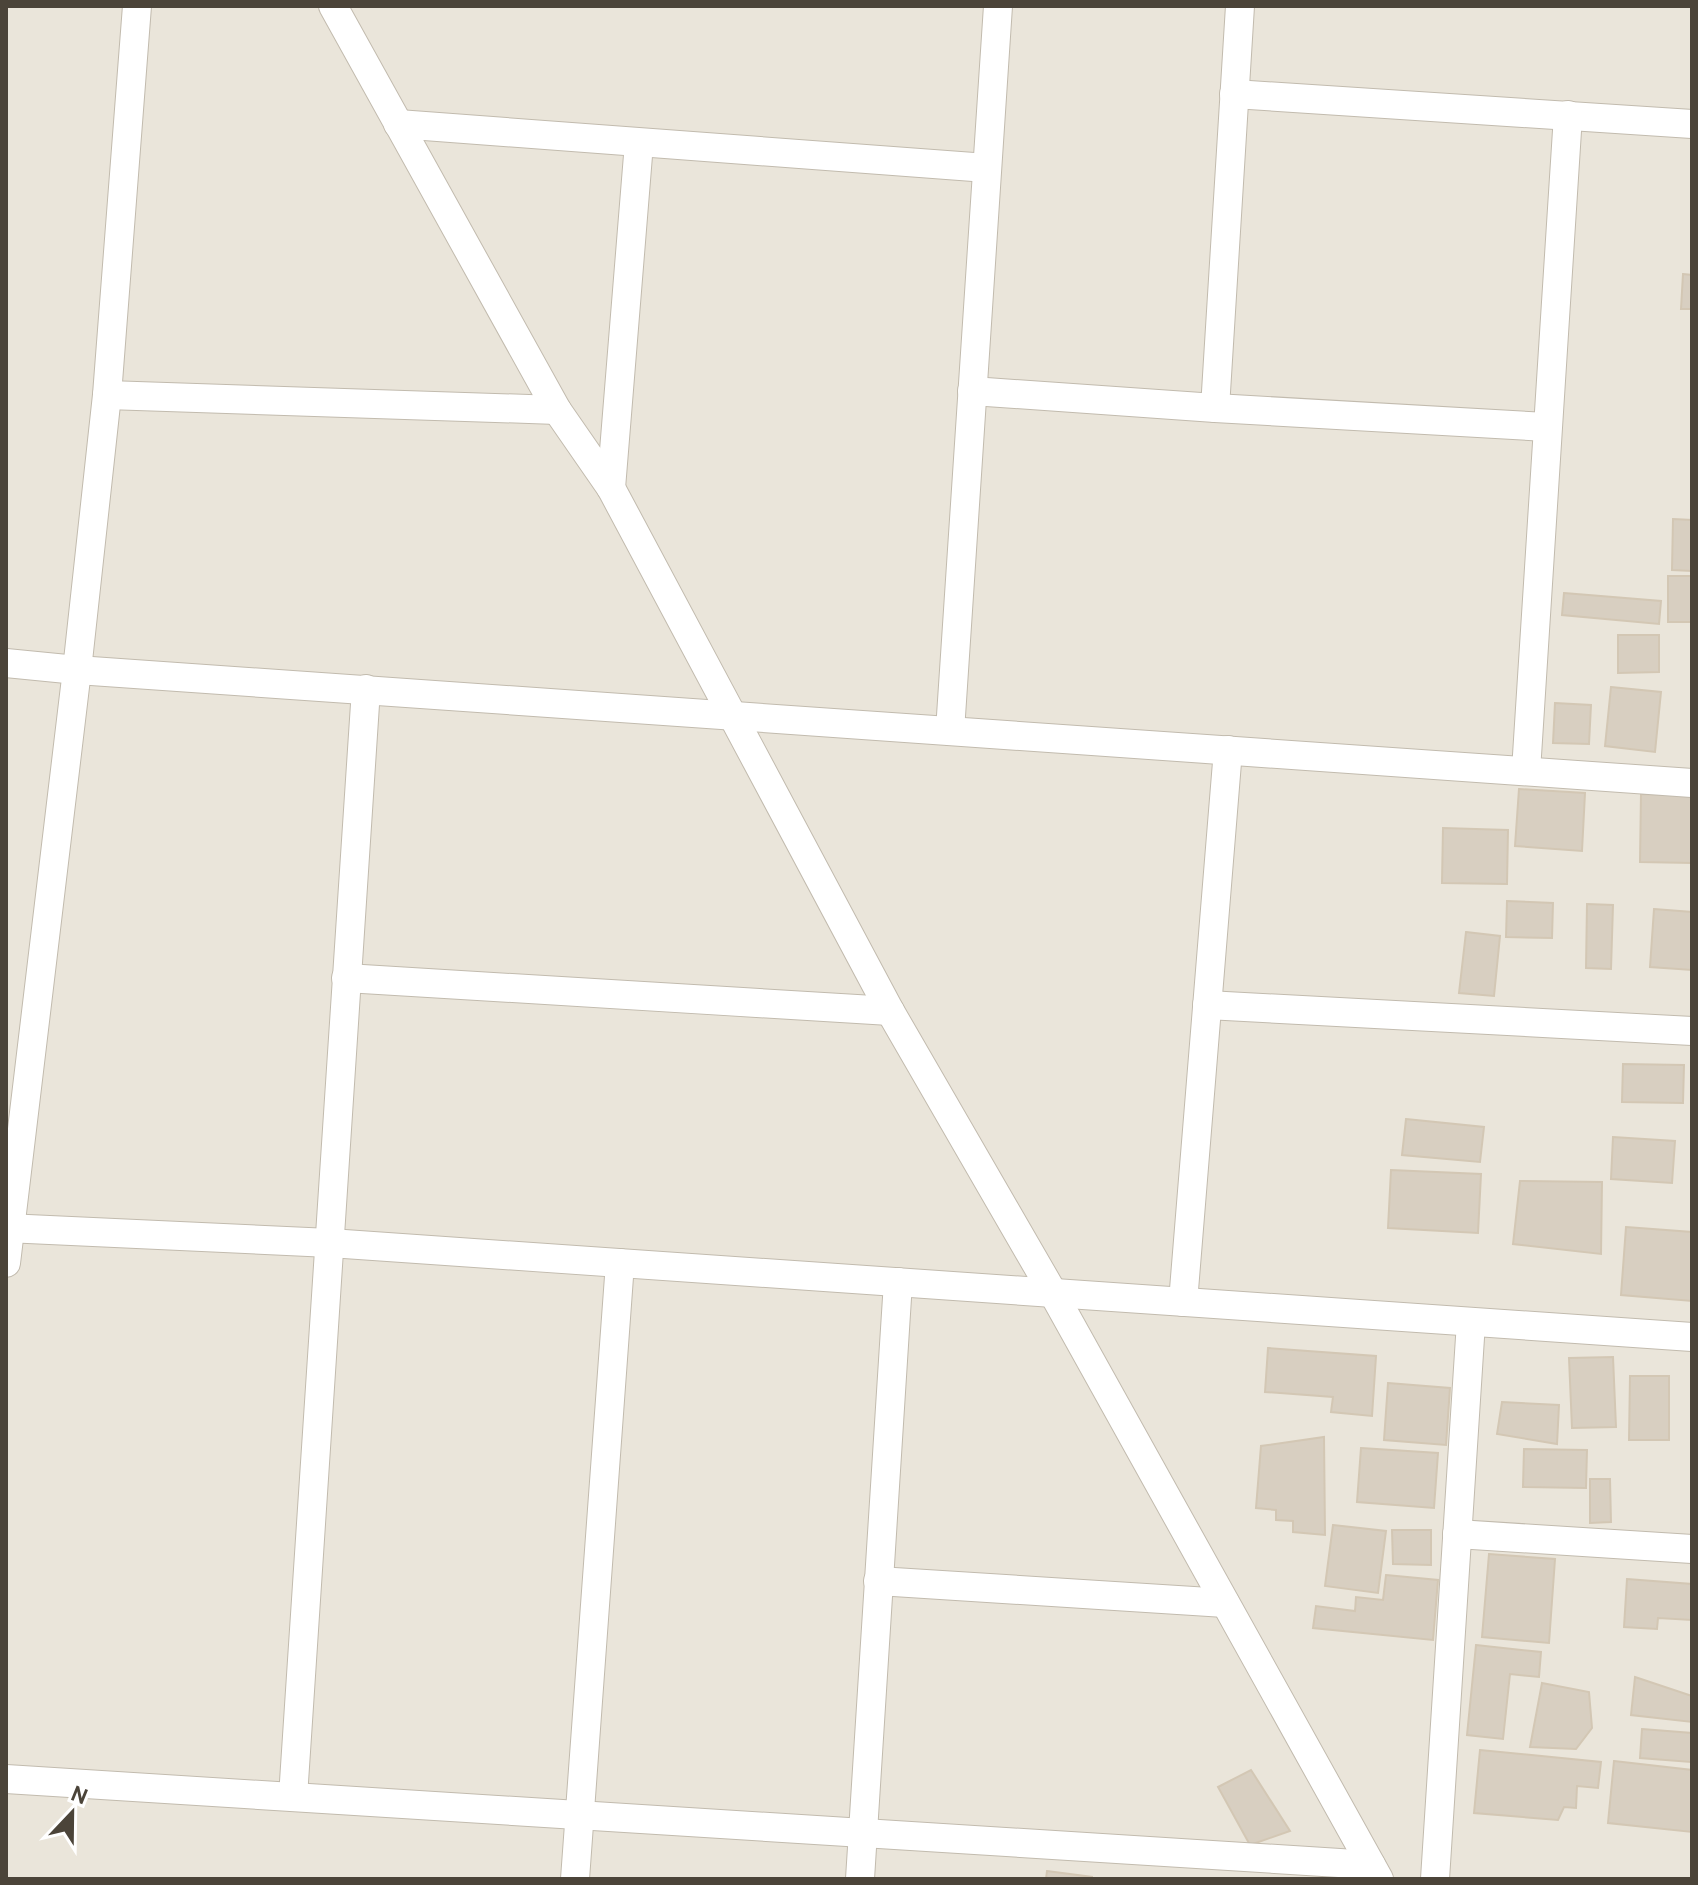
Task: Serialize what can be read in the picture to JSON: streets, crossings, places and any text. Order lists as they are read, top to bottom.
{
  "north": "top"
}
